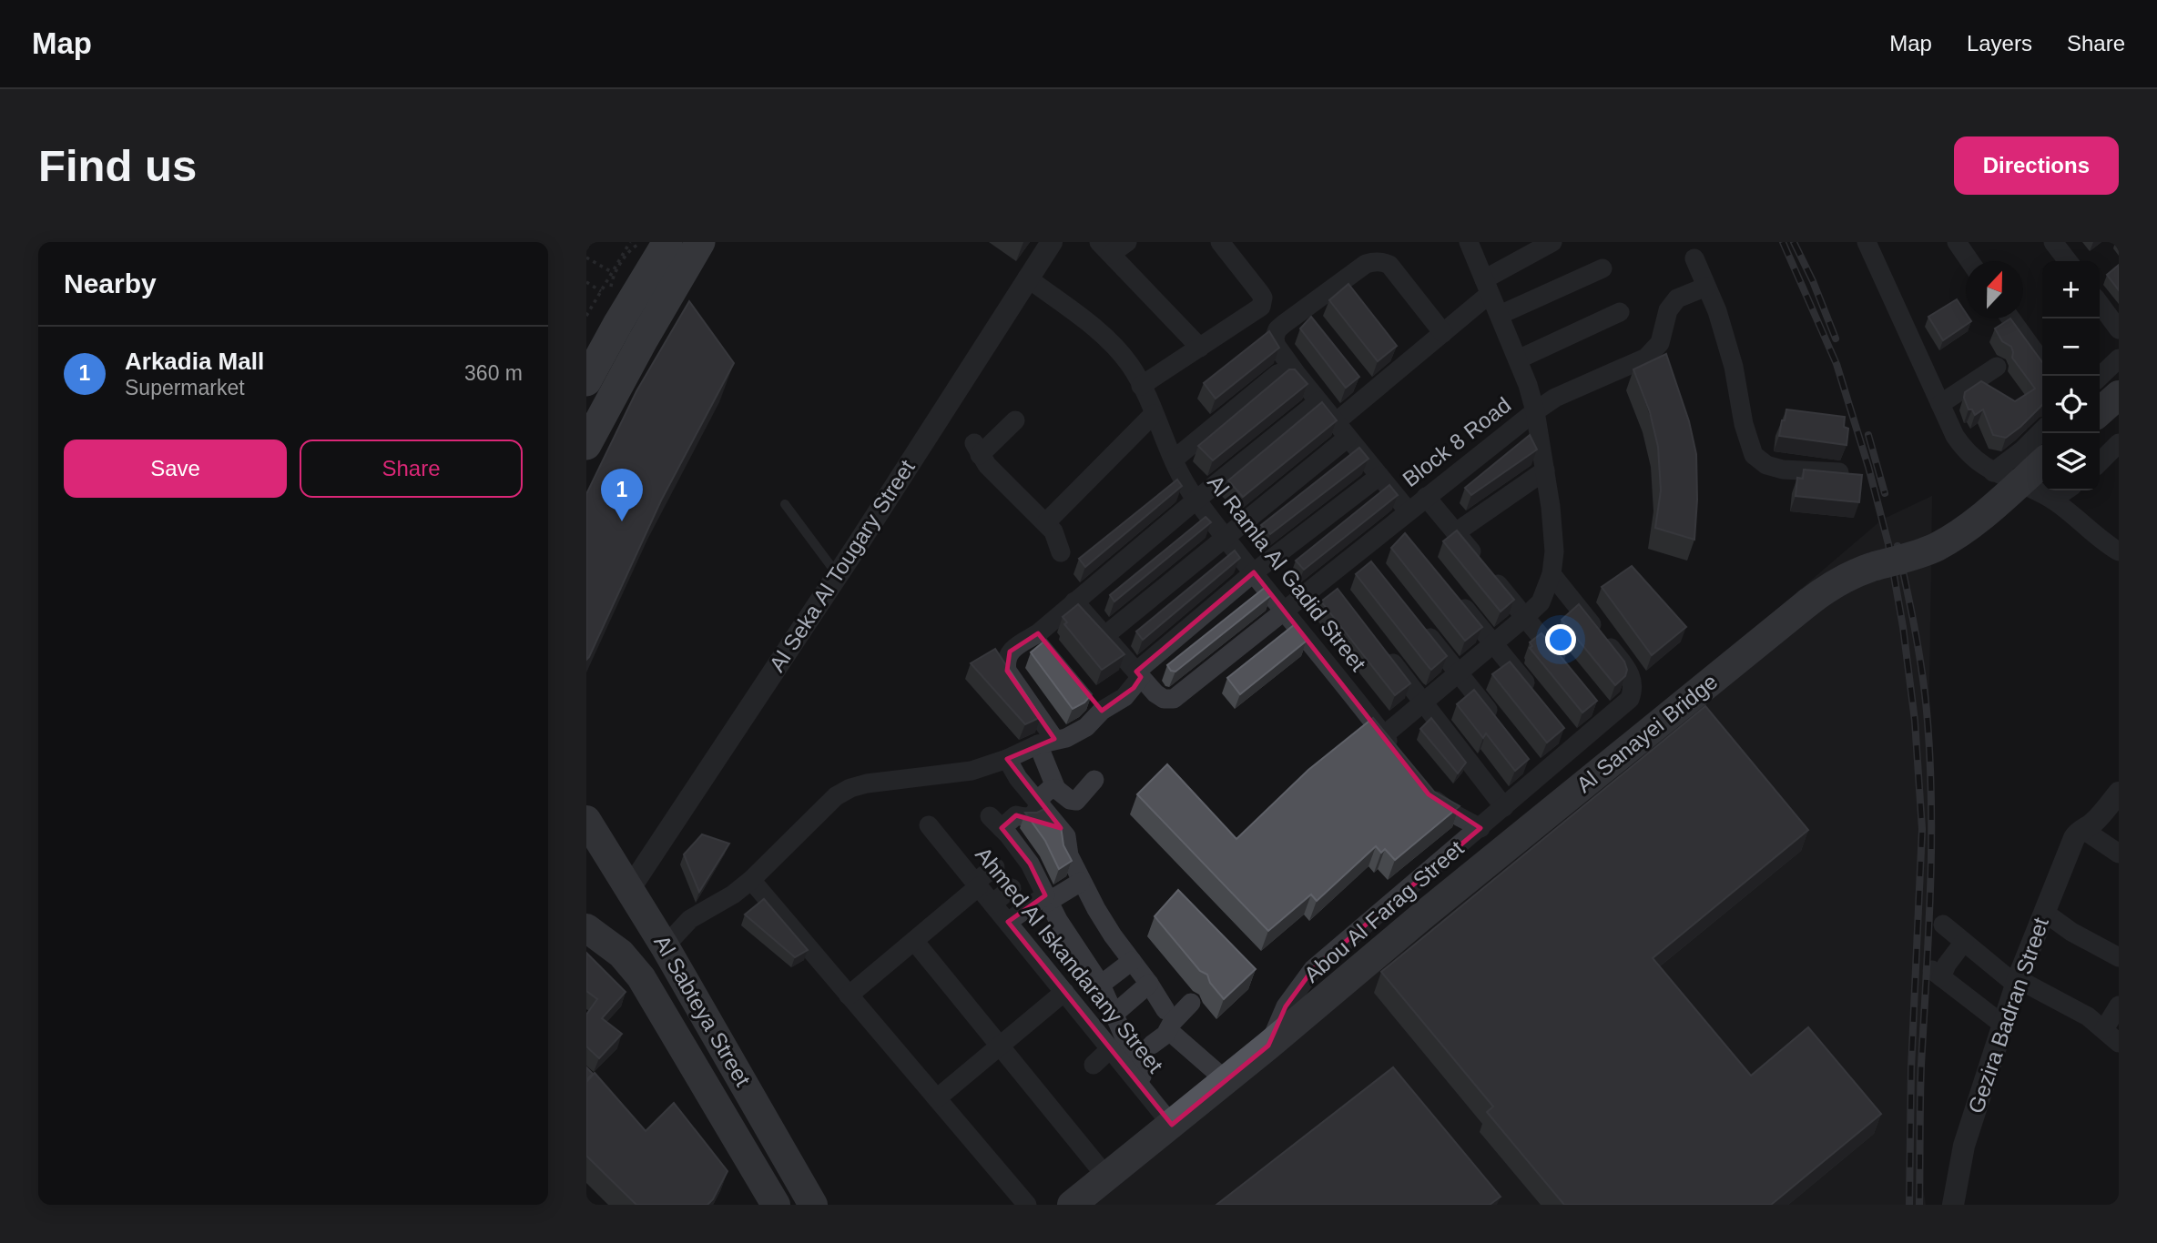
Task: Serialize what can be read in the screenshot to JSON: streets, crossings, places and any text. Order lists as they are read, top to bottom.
{
  "streets": {
    "main road": ["Al Sanayei Bridge", "Abou Al Farag Street", "Al Sabteya Street"],
    "street": [
      "Block 8 Road",
      "Al Seka Al Tougary Street",
      "Al Ramla Al Gadid Street",
      "Ahmed Al Iskandarany Street",
      "Gezira Badran Street"
    ]
  },
  "crossings": [
    ["Block 8 Road", "Al Ramla Al Gadid Street"],
    ["Al Seka Al Tougary Street", "Al Ramla Al Gadid Street"],
    ["Al Seka Al Tougary Street", "Al Sabteya Street"],
    ["Al Sanayei Bridge", "Abou Al Farag Street"],
    ["Abou Al Farag Street", "Ahmed Al Iskandarany Street"]
  ],
  "north": "top",
  "page": {
    "header": "Map",
    "nav": ["Map", "Layers", "Share"],
    "buttons": [
      "Directions",
      ["Save", "Share"]
    ],
    "title": "Find us",
    "heading": "Nearby",
    "map_buttons": ["+", "−"],
    "list": [
      {
        "mark": "1",
        "name": "Arkadia Mall",
        "note": "Supermarket",
        "value": "360 m"
      }
    ],
    "pins": "1"
  }
}
